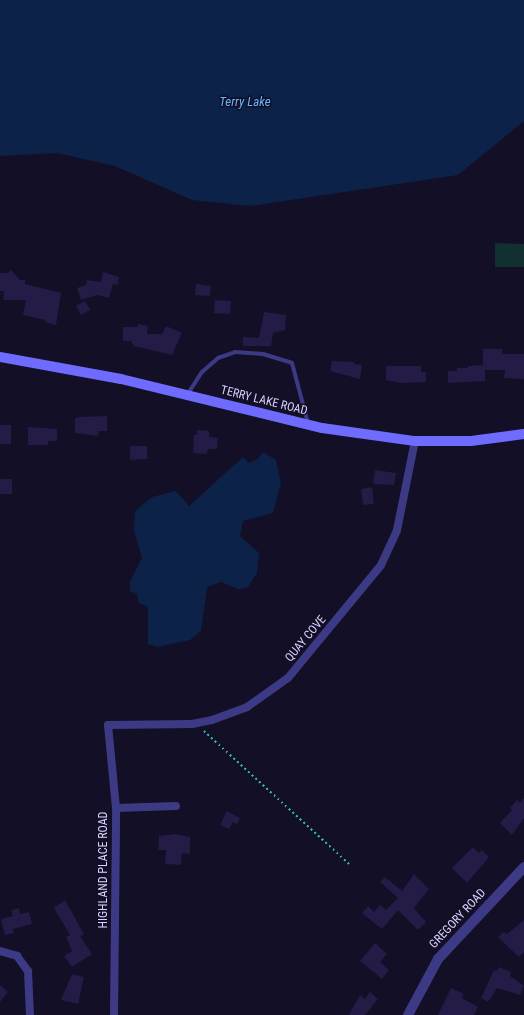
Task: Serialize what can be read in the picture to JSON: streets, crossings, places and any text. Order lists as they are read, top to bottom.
{
  "streets": {
    "main road": ["TERRY LAKE ROAD"],
    "street": ["QUAY COVE", "HIGHLAND PLACE ROAD", "GREGORY ROAD"]
  },
  "crossings": [
    ["TERRY LAKE ROAD", "QUAY COVE"],
    ["QUAY COVE", "HIGHLAND PLACE ROAD"]
  ],
  "water": ["Terry Lake"]
}
